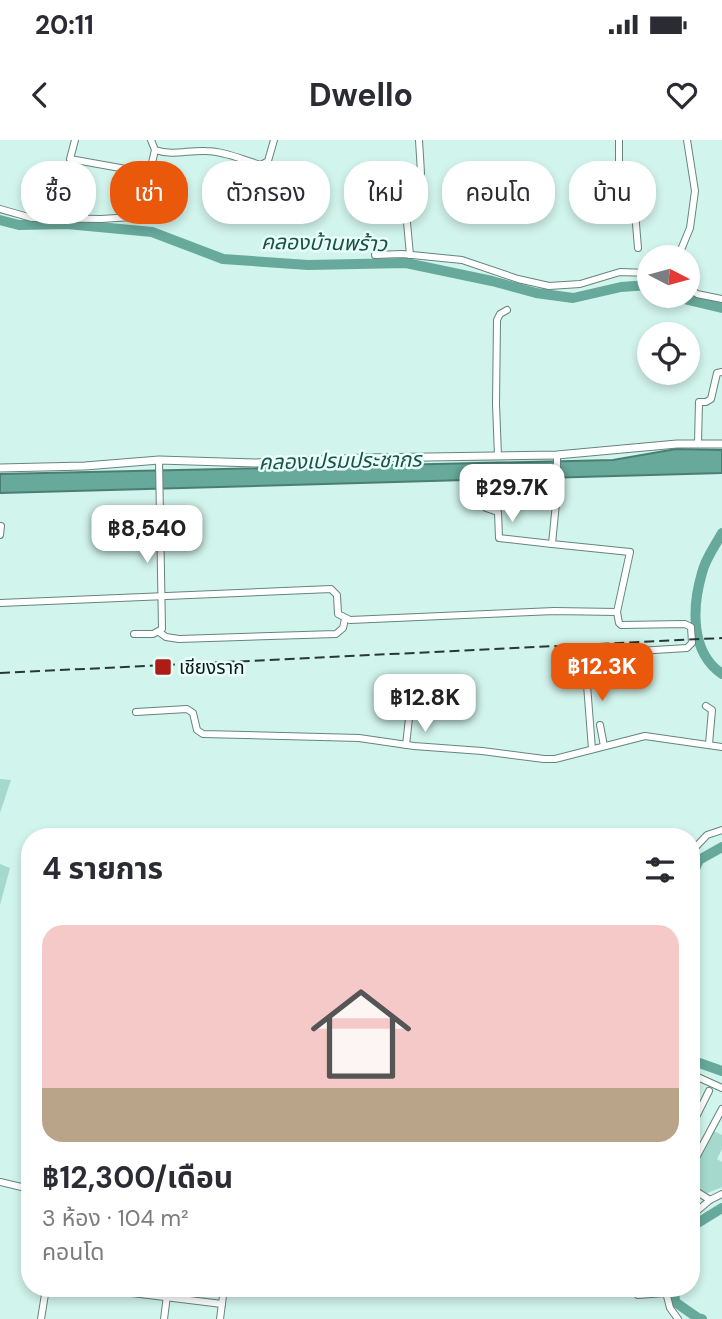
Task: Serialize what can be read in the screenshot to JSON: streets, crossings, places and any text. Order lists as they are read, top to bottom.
{
  "water": ["คลองบ้านพร้าว", "คลองเปรมประชากร"],
  "places": {
    "transit": ["เชียงราก"]
  },
  "north": "right",
  "page": {
    "status": "20:11",
    "header": "Dwello",
    "chip": [
      "ซื้อ",
      "เช่า",
      "ตัวกรอง",
      "ใหม่",
      "คอนโด",
      "บ้าน"
    ],
    "price": [
      "฿29.7K",
      "฿8,540",
      "฿12.3K",
      "฿12.8K"
    ],
    "heading": "4 รายการ",
    "list": [
      {
        "name": "฿12,300/เดือน",
        "note": "3 ห้อง · 104 m² · คอนโด"
      }
    ]
  }
}
